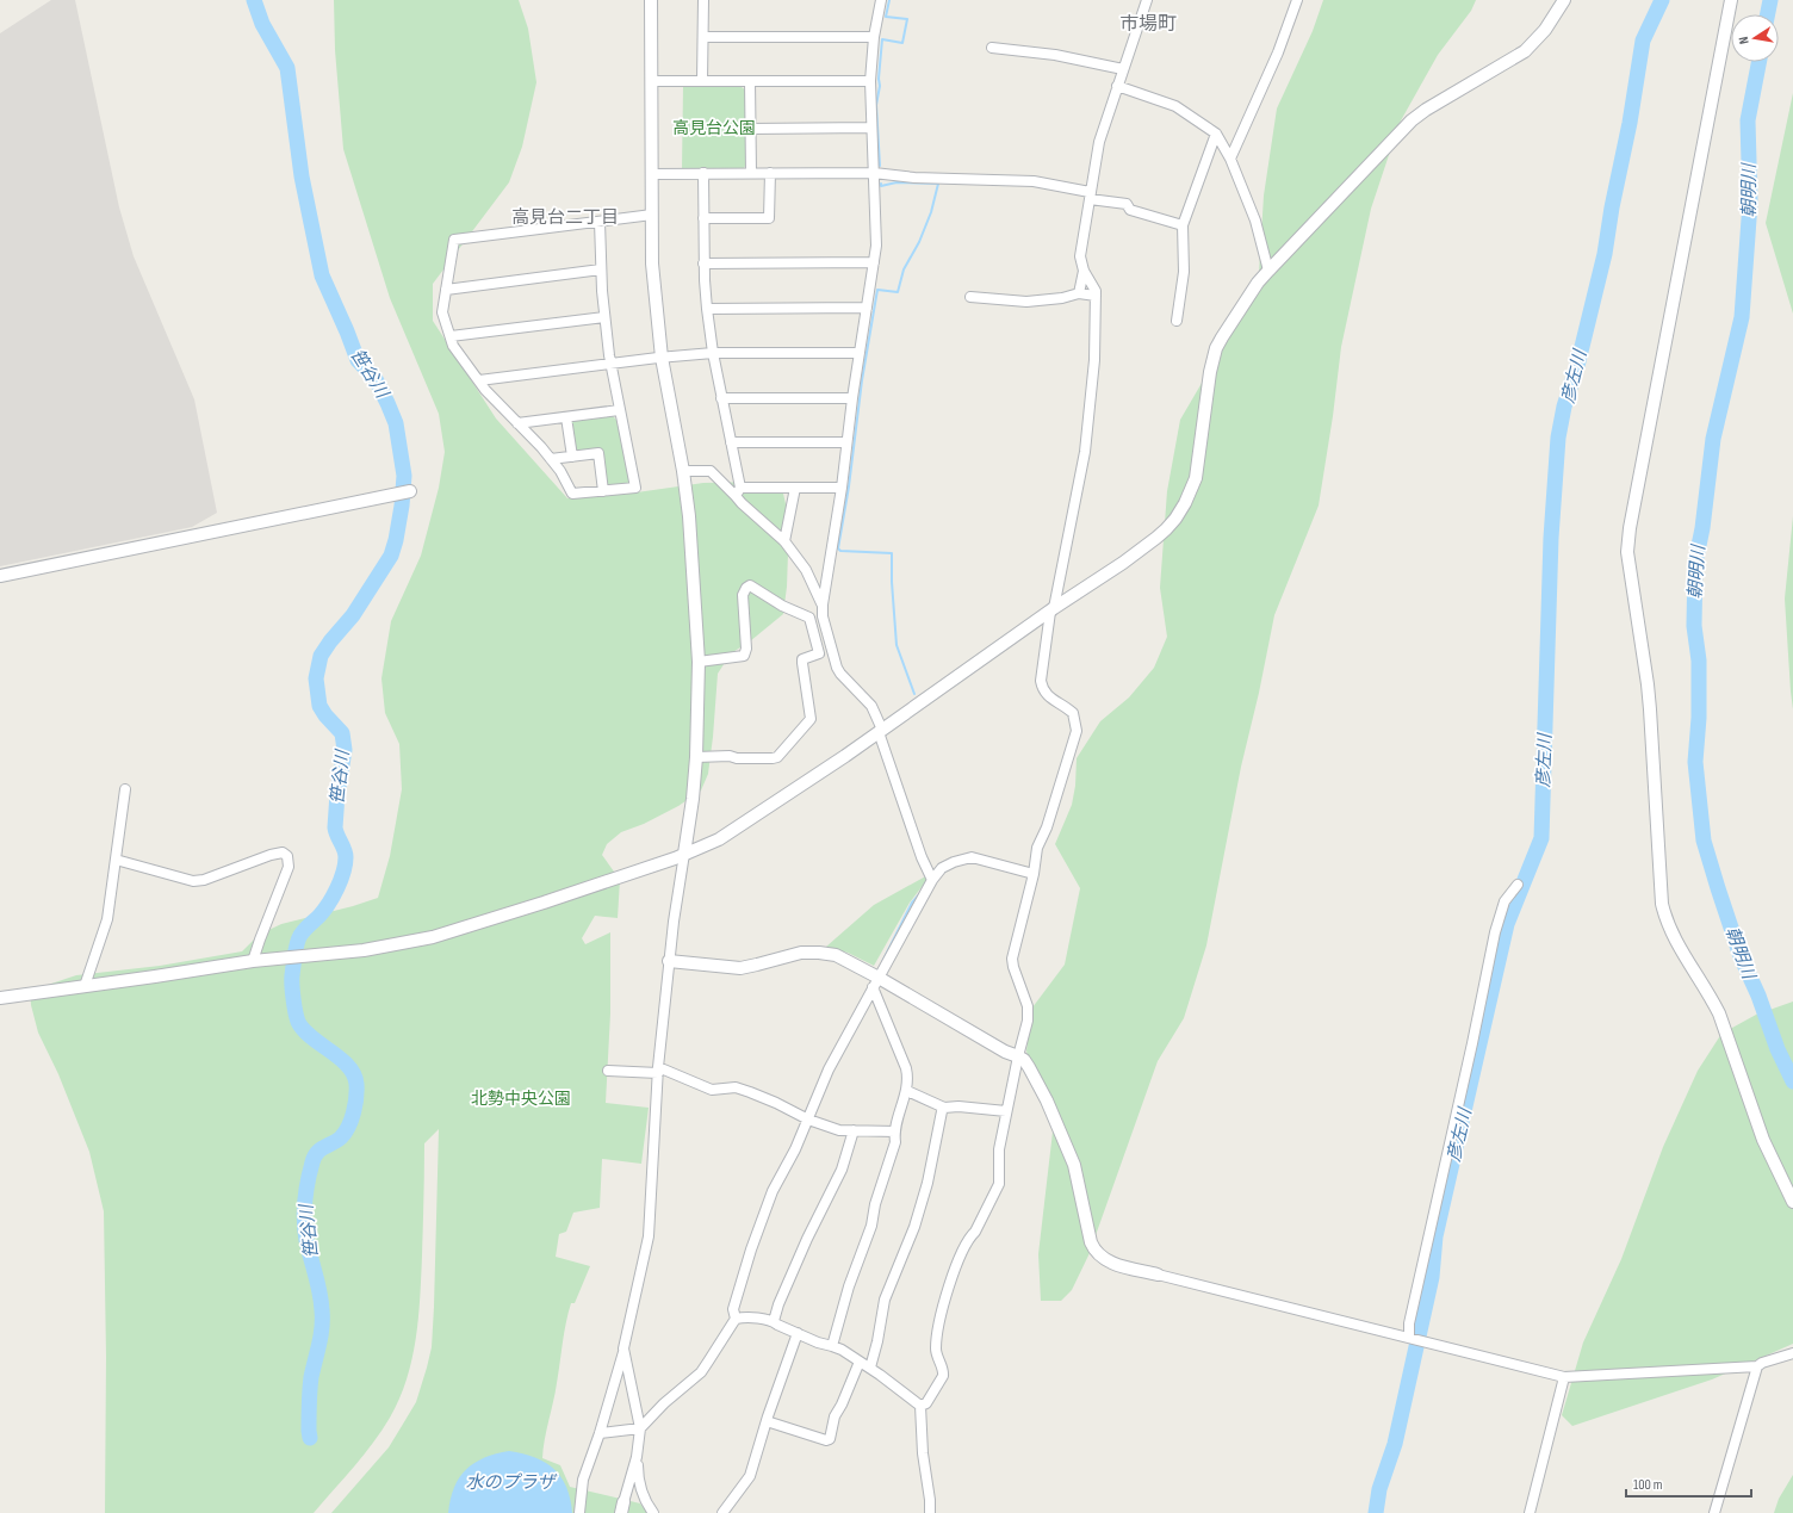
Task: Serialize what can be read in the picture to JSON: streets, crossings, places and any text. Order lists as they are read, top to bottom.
{
  "districts": ["市場町", "高見台二丁目"],
  "water": [
    "朝明川",
    "笹谷川",
    "彦左川",
    "水のプラザ"
  ],
  "parks": ["高見台公園", "北勢中央公園"],
  "scale_bar": "100 m",
  "north": "left"
}
